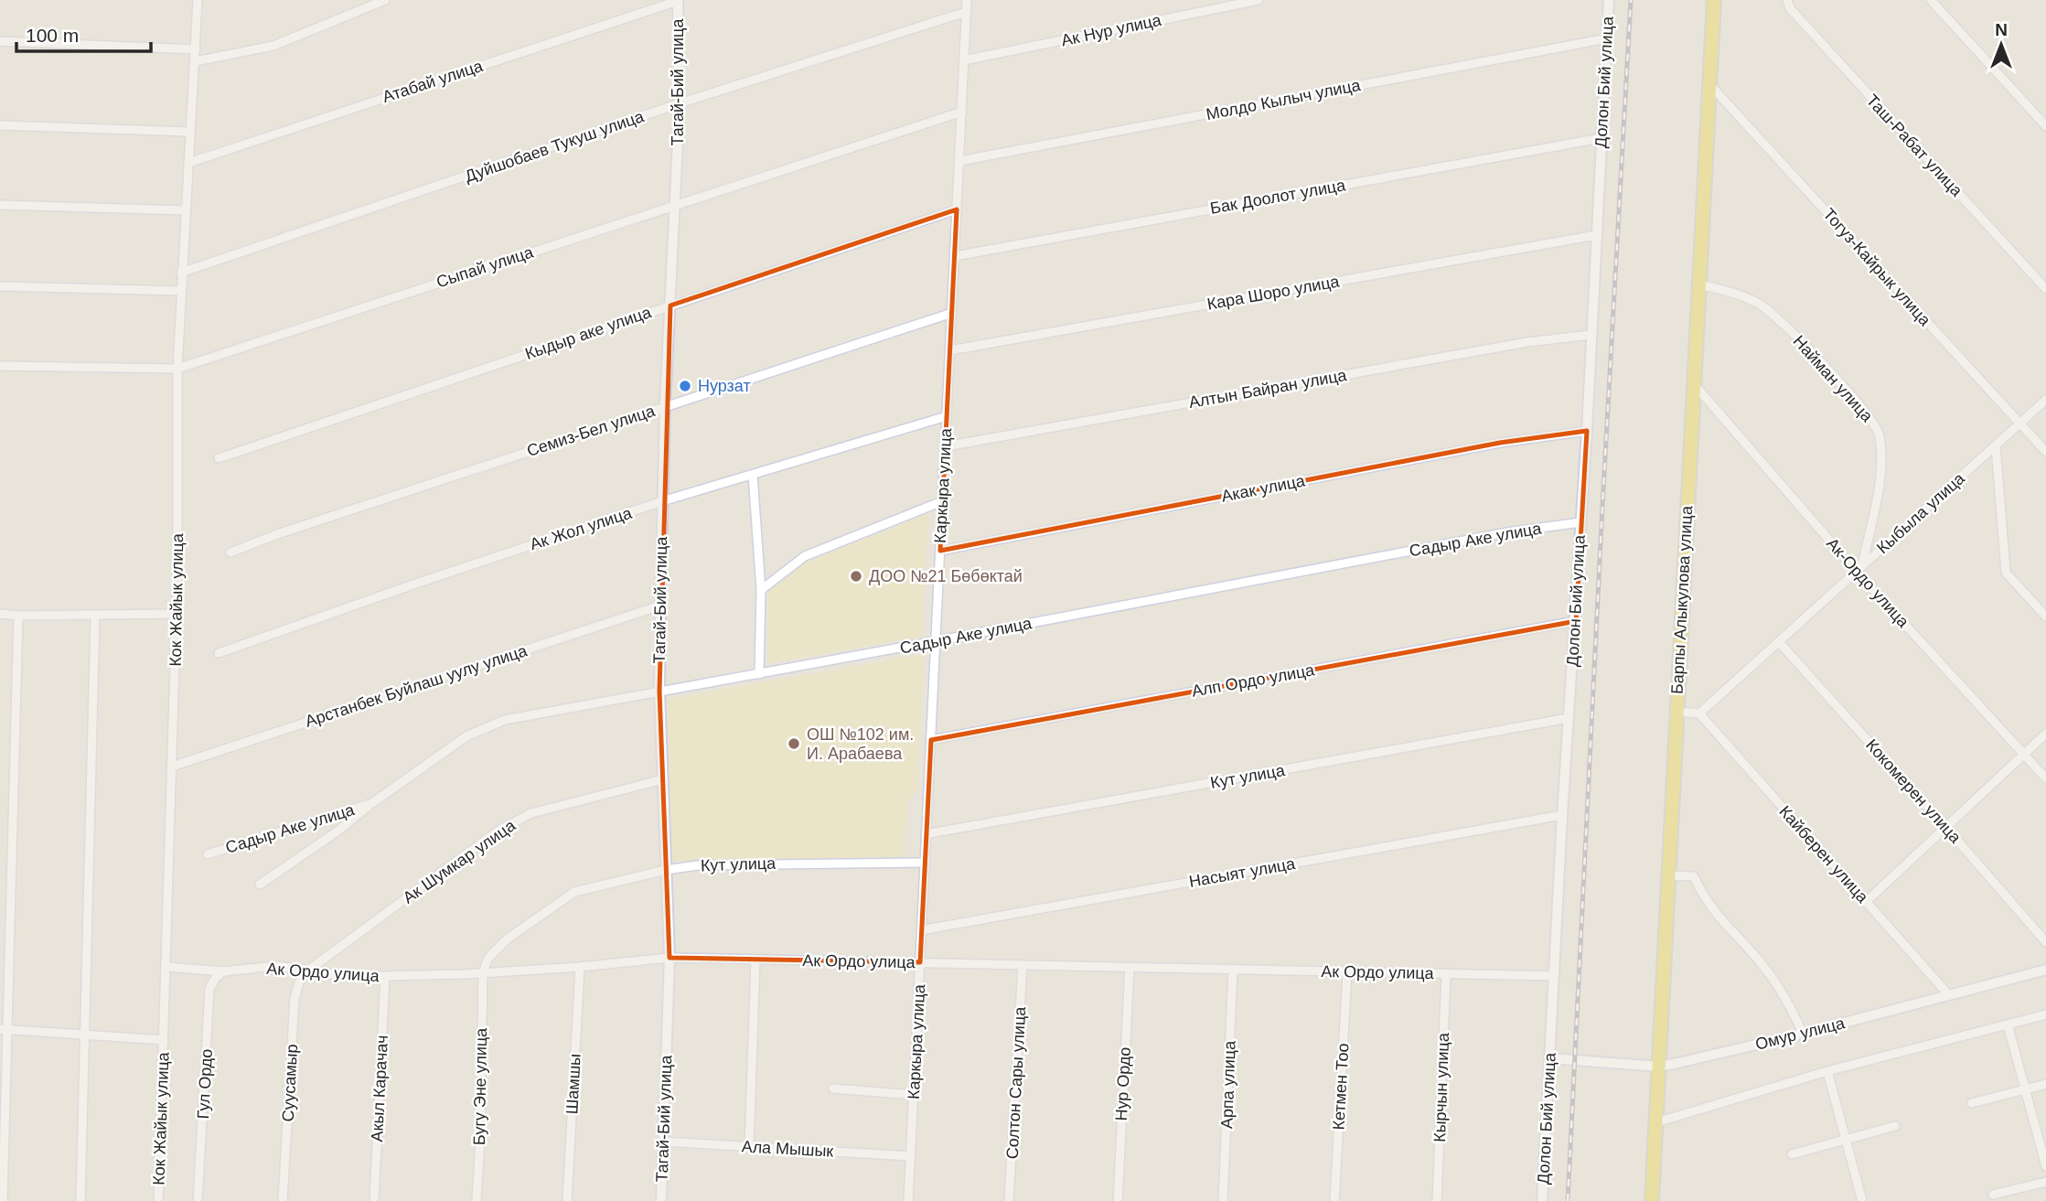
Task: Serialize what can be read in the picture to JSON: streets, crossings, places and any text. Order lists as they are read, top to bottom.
{
  "streets": {
    "main road": ["Барпы Алыкулова улица"],
    "street": [
      "Ак Нур улица",
      "Атабай улица",
      "Тагай-Бий улица",
      "Долон Бий улица",
      "Молдо Кылыч улица",
      "Таш-Рабат улица",
      "Дуйшобаев Тукуш улица",
      "Бак Доолот улица",
      "Сыпай улица",
      "Тогуз-Кайрык улица",
      "Кара Шоро улица",
      "Кыдыр аке улица",
      "Найман улица",
      "Алтын Байран улица",
      "Семиз-Бел улица",
      "Каркыра улица",
      "Акак улица",
      "Кыбыла улица",
      "Ак Жол улица",
      "Садыр Аке улица",
      "Ак-Ордо улица",
      "Кок Жайык улица",
      "Алп Ордо улица",
      "Арстанбек Буйлаш уулу улица",
      "Кут улица",
      "Кокомерен улица",
      "Кайберен улица",
      "Ак Шумкар улица",
      "Насыят улица",
      "Ак Ордо улица",
      "Омур улица",
      "Суусамыр",
      "Солтон Сары улица",
      "Гул Ордо",
      "Шамшы",
      "Нур Ордо",
      "Арпа улица",
      "Бугу Эне улица",
      "Кетмен Тоо",
      "Кырчын улица",
      "Акыл Карачач",
      "Ала Мышык"
    ]
  },
  "crossings": [
    ["Ак Нур улица", "Каркыра улица"],
    ["Атабай улица", "Тагай-Бий улица"],
    ["Атабай улица", "Кок Жайык улица"],
    ["Тагай-Бий улица", "Дуйшобаев Тукуш улица"],
    ["Тагай-Бий улица", "Сыпай улица"],
    ["Тагай-Бий улица", "Кыдыр аке улица"],
    ["Тагай-Бий улица", "Семиз-Бел улица"],
    ["Тагай-Бий улица", "Ак Жол улица"],
    ["Тагай-Бий улица", "Садыр Аке улица"],
    ["Тагай-Бий улица", "Арстанбек Буйлаш уулу улица"],
    ["Тагай-Бий улица", "Кут улица"],
    ["Тагай-Бий улица", "Ак Шумкар улица"],
    ["Тагай-Бий улица", "Ак Ордо улица"],
    ["Тагай-Бий улица", "Ала Мышык"],
    ["Долон Бий улица", "Молдо Кылыч улица"],
    ["Долон Бий улица", "Бак Доолот улица"],
    ["Долон Бий улица", "Кара Шоро улица"],
    ["Долон Бий улица", "Алтын Байран улица"],
    ["Долон Бий улица", "Акак улица"],
    ["Долон Бий улица", "Садыр Аке улица"],
    ["Долон Бий улица", "Алп Ордо улица"],
    ["Долон Бий улица", "Кут улица"],
    ["Долон Бий улица", "Насыят улица"],
    ["Долон Бий улица", "Ак Ордо улица"],
    ["Долон Бий улица", "Омур улица"],
    ["Молдо Кылыч улица", "Каркыра улица"],
    ["Дуйшобаев Тукуш улица", "Каркыра улица"],
    ["Дуйшобаев Тукуш улица", "Кок Жайык улица"],
    ["Бак Доолот улица", "Каркыра улица"],
    ["Сыпай улица", "Каркыра улица"],
    ["Сыпай улица", "Кок Жайык улица"],
    ["Тогуз-Кайрык улица", "Кыбыла улица"],
    ["Тогуз-Кайрык улица", "Барпы Алыкулова улица"],
    ["Кара Шоро улица", "Каркыра улица"],
    ["Кыдыр аке улица", "Каркыра улица"],
    ["Найман улица", "Кыбыла улица"],
    ["Найман улица", "Ак-Ордо улица"],
    ["Найман улица", "Барпы Алыкулова улица"],
    ["Алтын Байран улица", "Каркыра улица"],
    ["Семиз-Бел улица", "Каркыра улица"],
    ["Каркыра улица", "Акак улица"],
    ["Каркыра улица", "Ак Жол улица"],
    ["Каркыра улица", "Садыр Аке улица"],
    ["Каркыра улица", "Алп Ордо улица"],
    ["Каркыра улица", "Кут улица"],
    ["Каркыра улица", "Насыят улица"],
    ["Каркыра улица", "Ак Ордо улица"],
    ["Каркыра улица", "Ала Мышык"],
    ["Кыбыла улица", "Ак-Ордо улица"],
    ["Кыбыла улица", "Кокомерен улица"],
    ["Кыбыла улица", "Кайберен улица"],
    ["Ак-Ордо улица", "Барпы Алыкулова улица"],
    ["Кок Жайык улица", "Арстанбек Буйлаш уулу улица"],
    ["Кок Жайык улица", "Ак Ордо улица"],
    ["Барпы Алыкулова улица", "Омур улица"],
    ["Кут улица", "Ак Ордо улица"],
    ["Кут улица", "Бугу Эне улица"],
    ["Кайберен улица", "Омур улица"],
    ["Ак Шумкар улица", "Ак Ордо улица"],
    ["Ак Шумкар улица", "Суусамыр"],
    ["Ак Ордо улица", "Суусамыр"],
    ["Ак Ордо улица", "Солтон Сары улица"],
    ["Ак Ордо улица", "Гул Ордо"],
    ["Ак Ордо улица", "Шамшы"],
    ["Ак Ордо улица", "Нур Ордо"],
    ["Ак Ордо улица", "Арпа улица"],
    ["Ак Ордо улица", "Бугу Эне улица"],
    ["Ак Ордо улица", "Кетмен Тоо"],
    ["Ак Ордо улица", "Кырчын улица"],
    ["Ак Ордо улица", "Акыл Карачач"]
  ],
  "places": ["Нурзат", "ДОО №21 Бөбөктай", "ОШ №102 им. И. Арабаева"],
  "scale_bar": "100 m",
  "north": "top"
}
